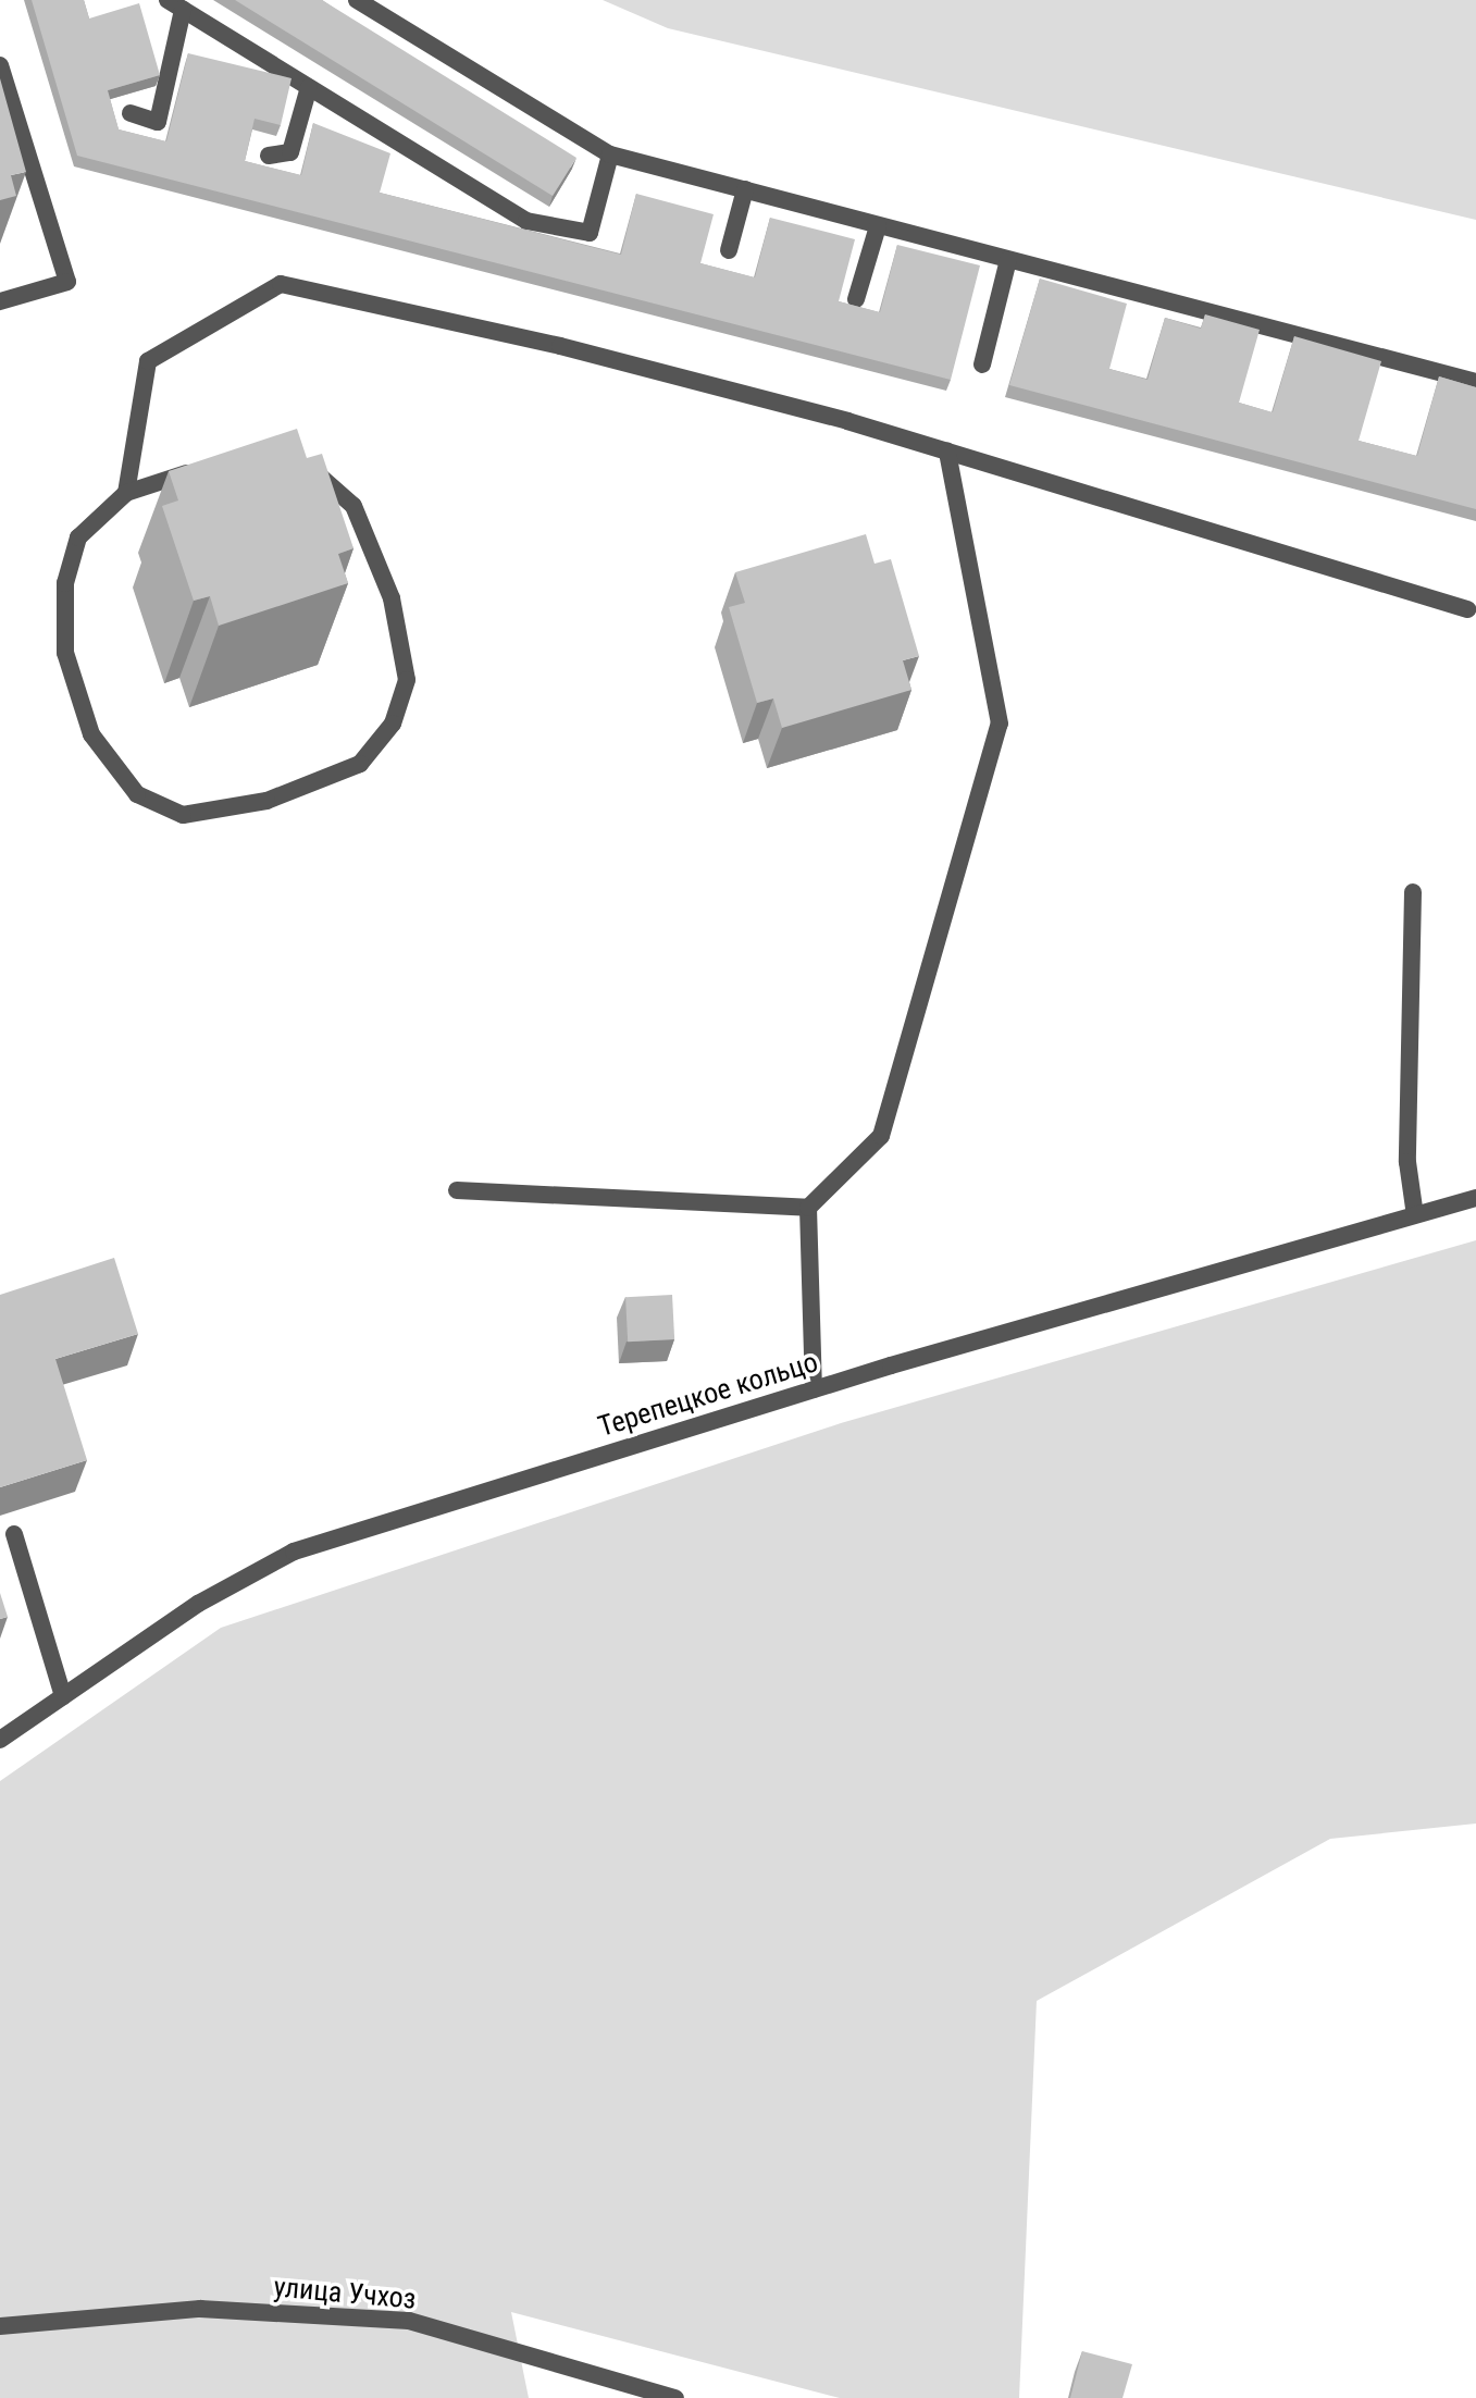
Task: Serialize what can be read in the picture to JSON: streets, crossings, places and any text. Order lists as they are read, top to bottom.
{
  "streets": {
    "street": ["Терепецкое кольцо", "улица Учхоз"]
  }
}
